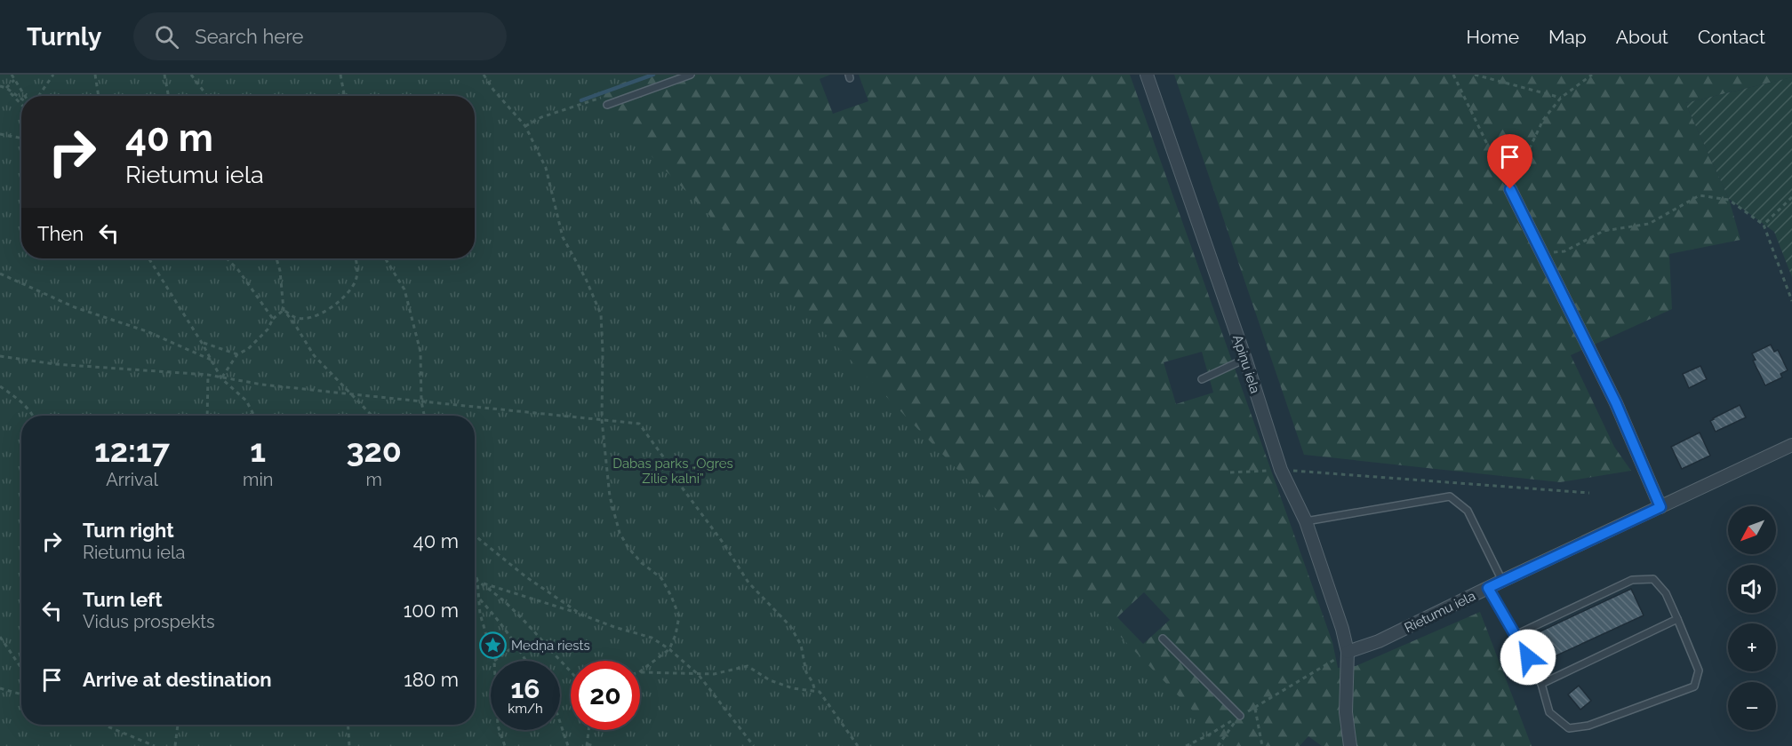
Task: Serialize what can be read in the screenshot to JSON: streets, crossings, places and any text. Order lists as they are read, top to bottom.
{
  "streets": {
    "street": ["Apiņu iela", "Rietumu iela"]
  },
  "crossings": [
    ["Apiņu iela", "Rietumu iela"]
  ],
  "parks": ["Dabas parks „Ogres Zilie kalni”"],
  "places": {
    "place": ["Medņa riests"]
  },
  "north": "bottom left",
  "page": {
    "header": "Turnly",
    "search": "Search here",
    "nav": [
      "Home",
      "Map",
      "About",
      "Contact"
    ],
    "turn": ["40 m", "Rietumu iela"],
    "then": "Then",
    "eta": [
      "12:17",
      "Arrival",
      "1",
      "min",
      "320",
      "m"
    ],
    "map_buttons": ["+", "−"],
    "list": [
      {
        "name": "Turn right",
        "note": "Rietumu iela",
        "value": "40 m"
      },
      {
        "name": "Turn left",
        "note": "Vidus prospekts",
        "value": "100 m"
      },
      {
        "name": "Arrive at destination",
        "value": "180 m"
      }
    ],
    "speed": "16 km/h",
    "limit": "20"
  }
}
